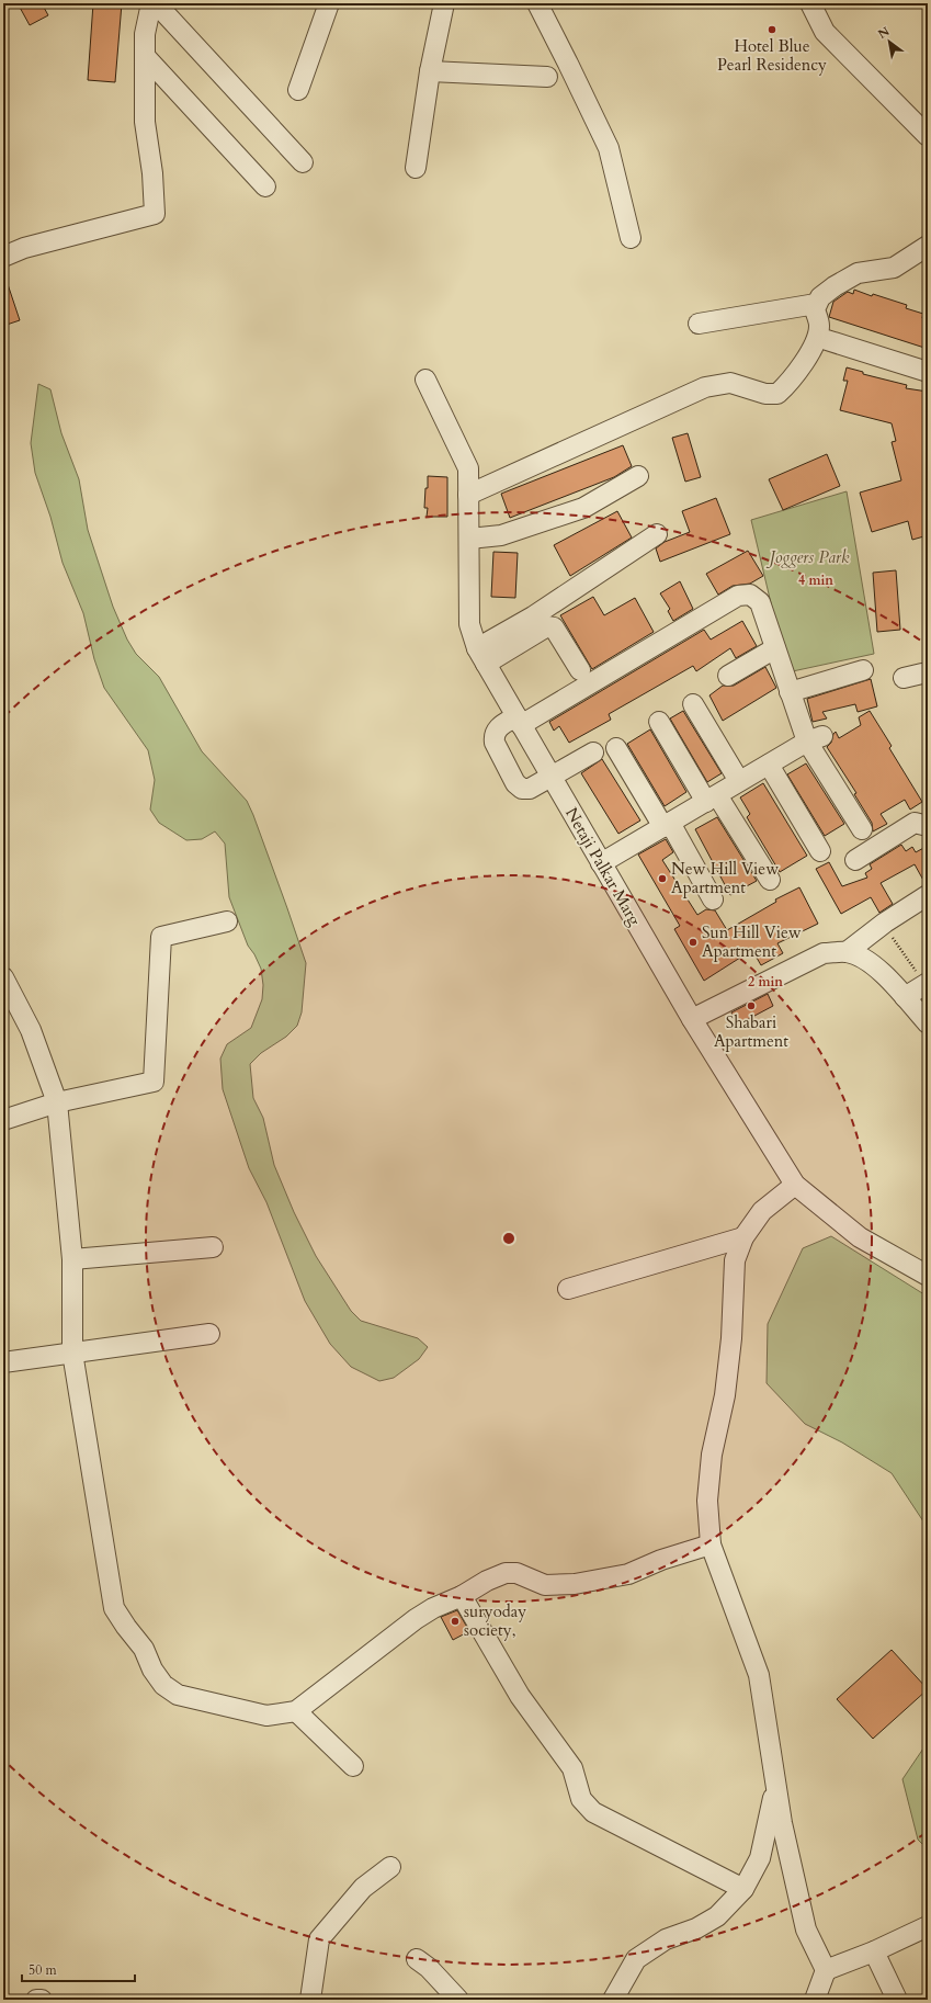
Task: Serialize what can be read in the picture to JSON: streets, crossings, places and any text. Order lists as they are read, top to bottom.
{
  "streets": {
    "street": ["Netaji Palkar Marg"]
  },
  "parks": ["Joggers Park"],
  "places": [
    "Hotel Blue Pearl Residency",
    "New Hill View Apartment",
    "Sun Hill View Apartment",
    "Shabari Apartment",
    "suryoday society,"
  ],
  "scale_bar": "50 m",
  "north": "top left",
  "rings": ["4 min", "2 min"]
}
